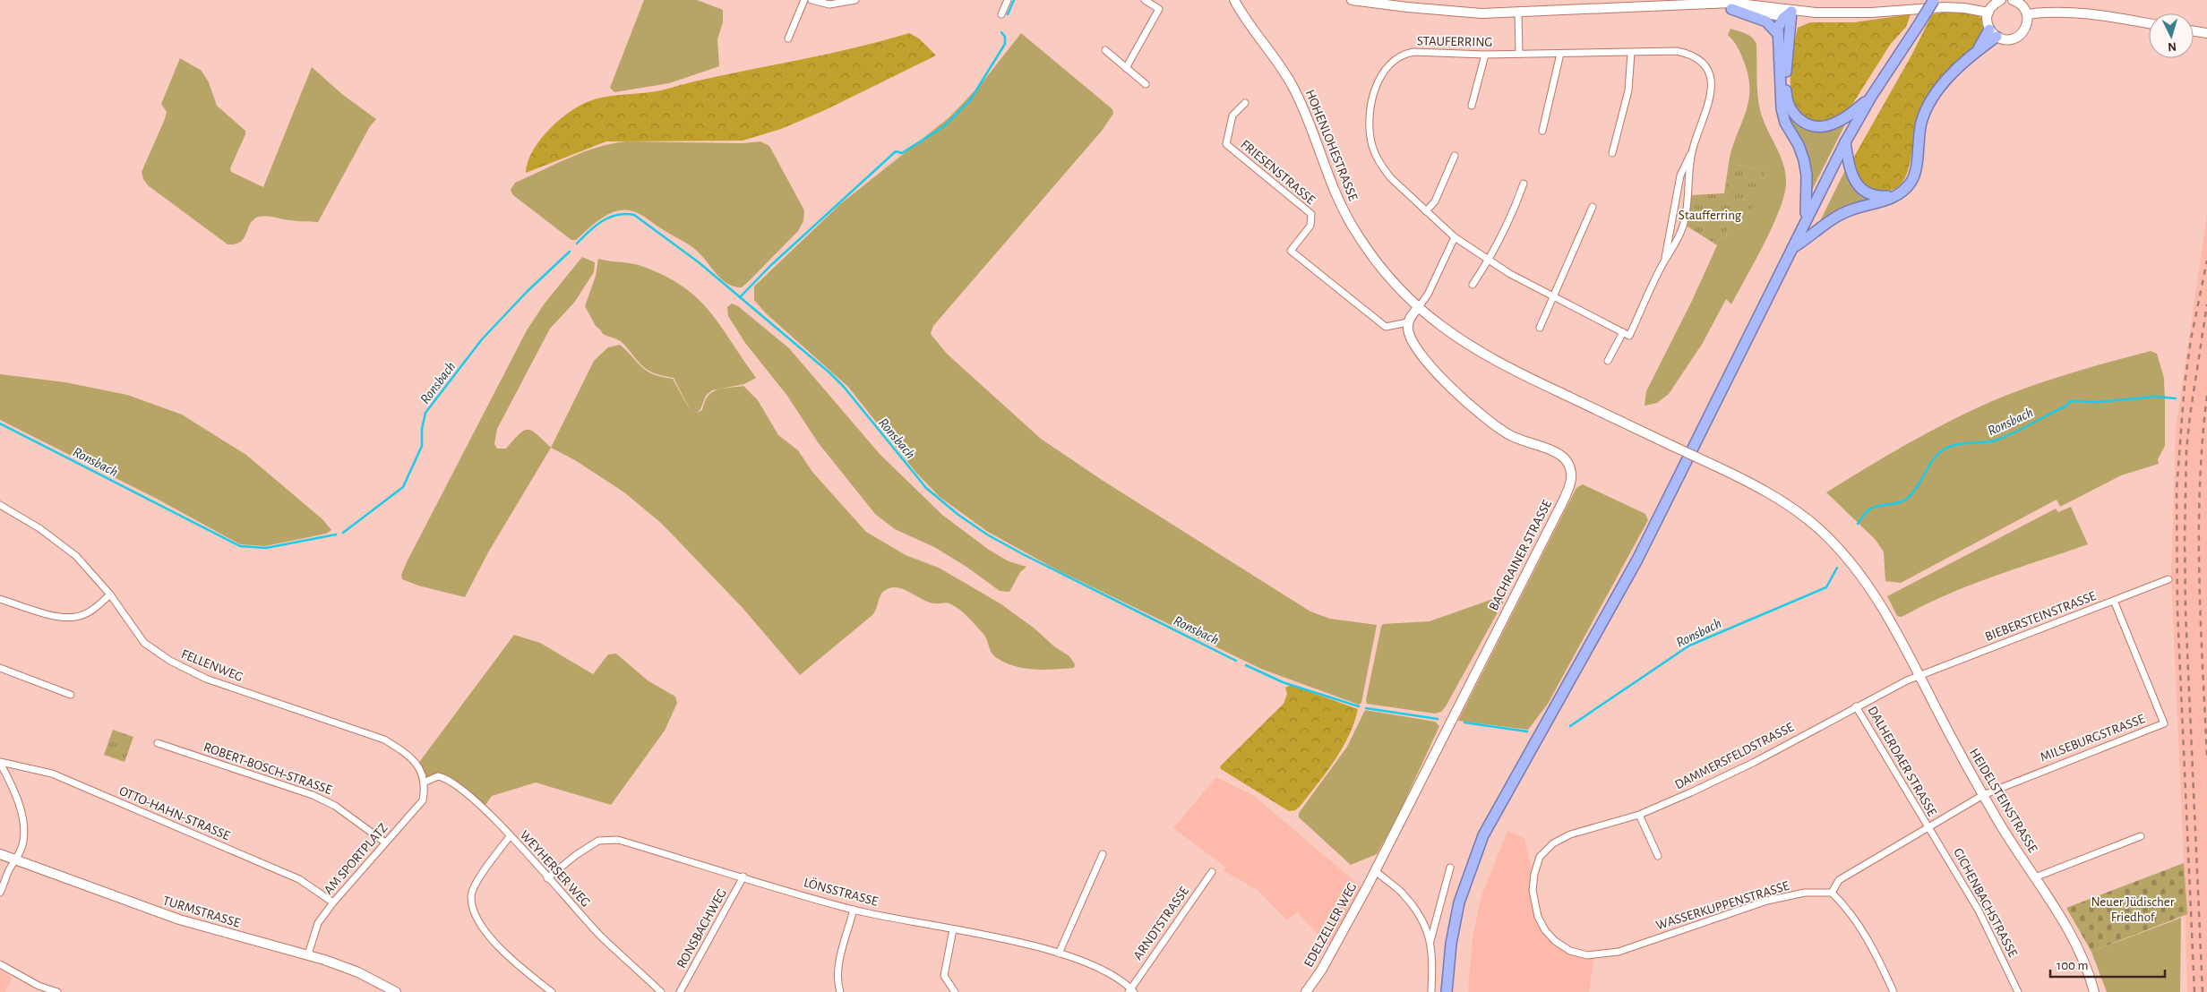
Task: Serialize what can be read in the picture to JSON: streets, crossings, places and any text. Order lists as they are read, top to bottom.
{
  "streets": {
    "main road": [
      "HOHENLOHESTRASSE",
      "BACHRAINER STRASSE",
      "HEIDELSTEINSTRASSE",
      "TURMSTRASSE",
      "EDELZELLER WEG"
    ],
    "street": [
      "STAUFERRING",
      "FRIESENSTRASSE",
      "BIEBERSTEINSTRASSE",
      "FELLENWEG",
      "MILSEBURGSTRASSE",
      "DAMMERSFELDSTRASSE",
      "DALHERDAER STRASSE",
      "ROBERT-BOSCH-STRASSE",
      "OTTO-HAHN-STRASSE",
      "AM SPORTPLATZ",
      "WEYHERSER WEG",
      "LÖNSSTRASSE",
      "GICHENBACHSTRASSE",
      "WASSERKUPPENSTRASSE",
      "ARNDTSTRASSE",
      "RONSBACHWEG"
    ]
  },
  "crossings": [
    ["HOHENLOHESTRASSE", "HEIDELSTEINSTRASSE"],
    ["FRIESENSTRASSE", "BACHRAINER STRASSE"],
    ["BACHRAINER STRASSE", "EDELZELLER WEG"],
    ["BIEBERSTEINSTRASSE", "MILSEBURGSTRASSE"],
    ["BIEBERSTEINSTRASSE", "DAMMERSFELDSTRASSE"],
    ["BIEBERSTEINSTRASSE", "HEIDELSTEINSTRASSE"],
    ["FELLENWEG", "AM SPORTPLATZ"],
    ["FELLENWEG", "WEYHERSER WEG"],
    ["MILSEBURGSTRASSE", "HEIDELSTEINSTRASSE"],
    ["DAMMERSFELDSTRASSE", "DALHERDAER STRASSE"],
    ["DAMMERSFELDSTRASSE", "HEIDELSTEINSTRASSE"],
    ["DAMMERSFELDSTRASSE", "WASSERKUPPENSTRASSE"],
    ["DALHERDAER STRASSE", "GICHENBACHSTRASSE"],
    ["ROBERT-BOSCH-STRASSE", "AM SPORTPLATZ"],
    ["OTTO-HAHN-STRASSE", "AM SPORTPLATZ"],
    ["AM SPORTPLATZ", "WEYHERSER WEG"],
    ["AM SPORTPLATZ", "TURMSTRASSE"],
    ["WEYHERSER WEG", "LÖNSSTRASSE"],
    ["LÖNSSTRASSE", "ARNDTSTRASSE"],
    ["LÖNSSTRASSE", "RONSBACHWEG"]
  ],
  "water": ["Ronsbach"],
  "parks": ["Staufferring", "Neuer Jüdischer Friedhof"],
  "scale_bar": "100 m",
  "north": "bottom"
}
